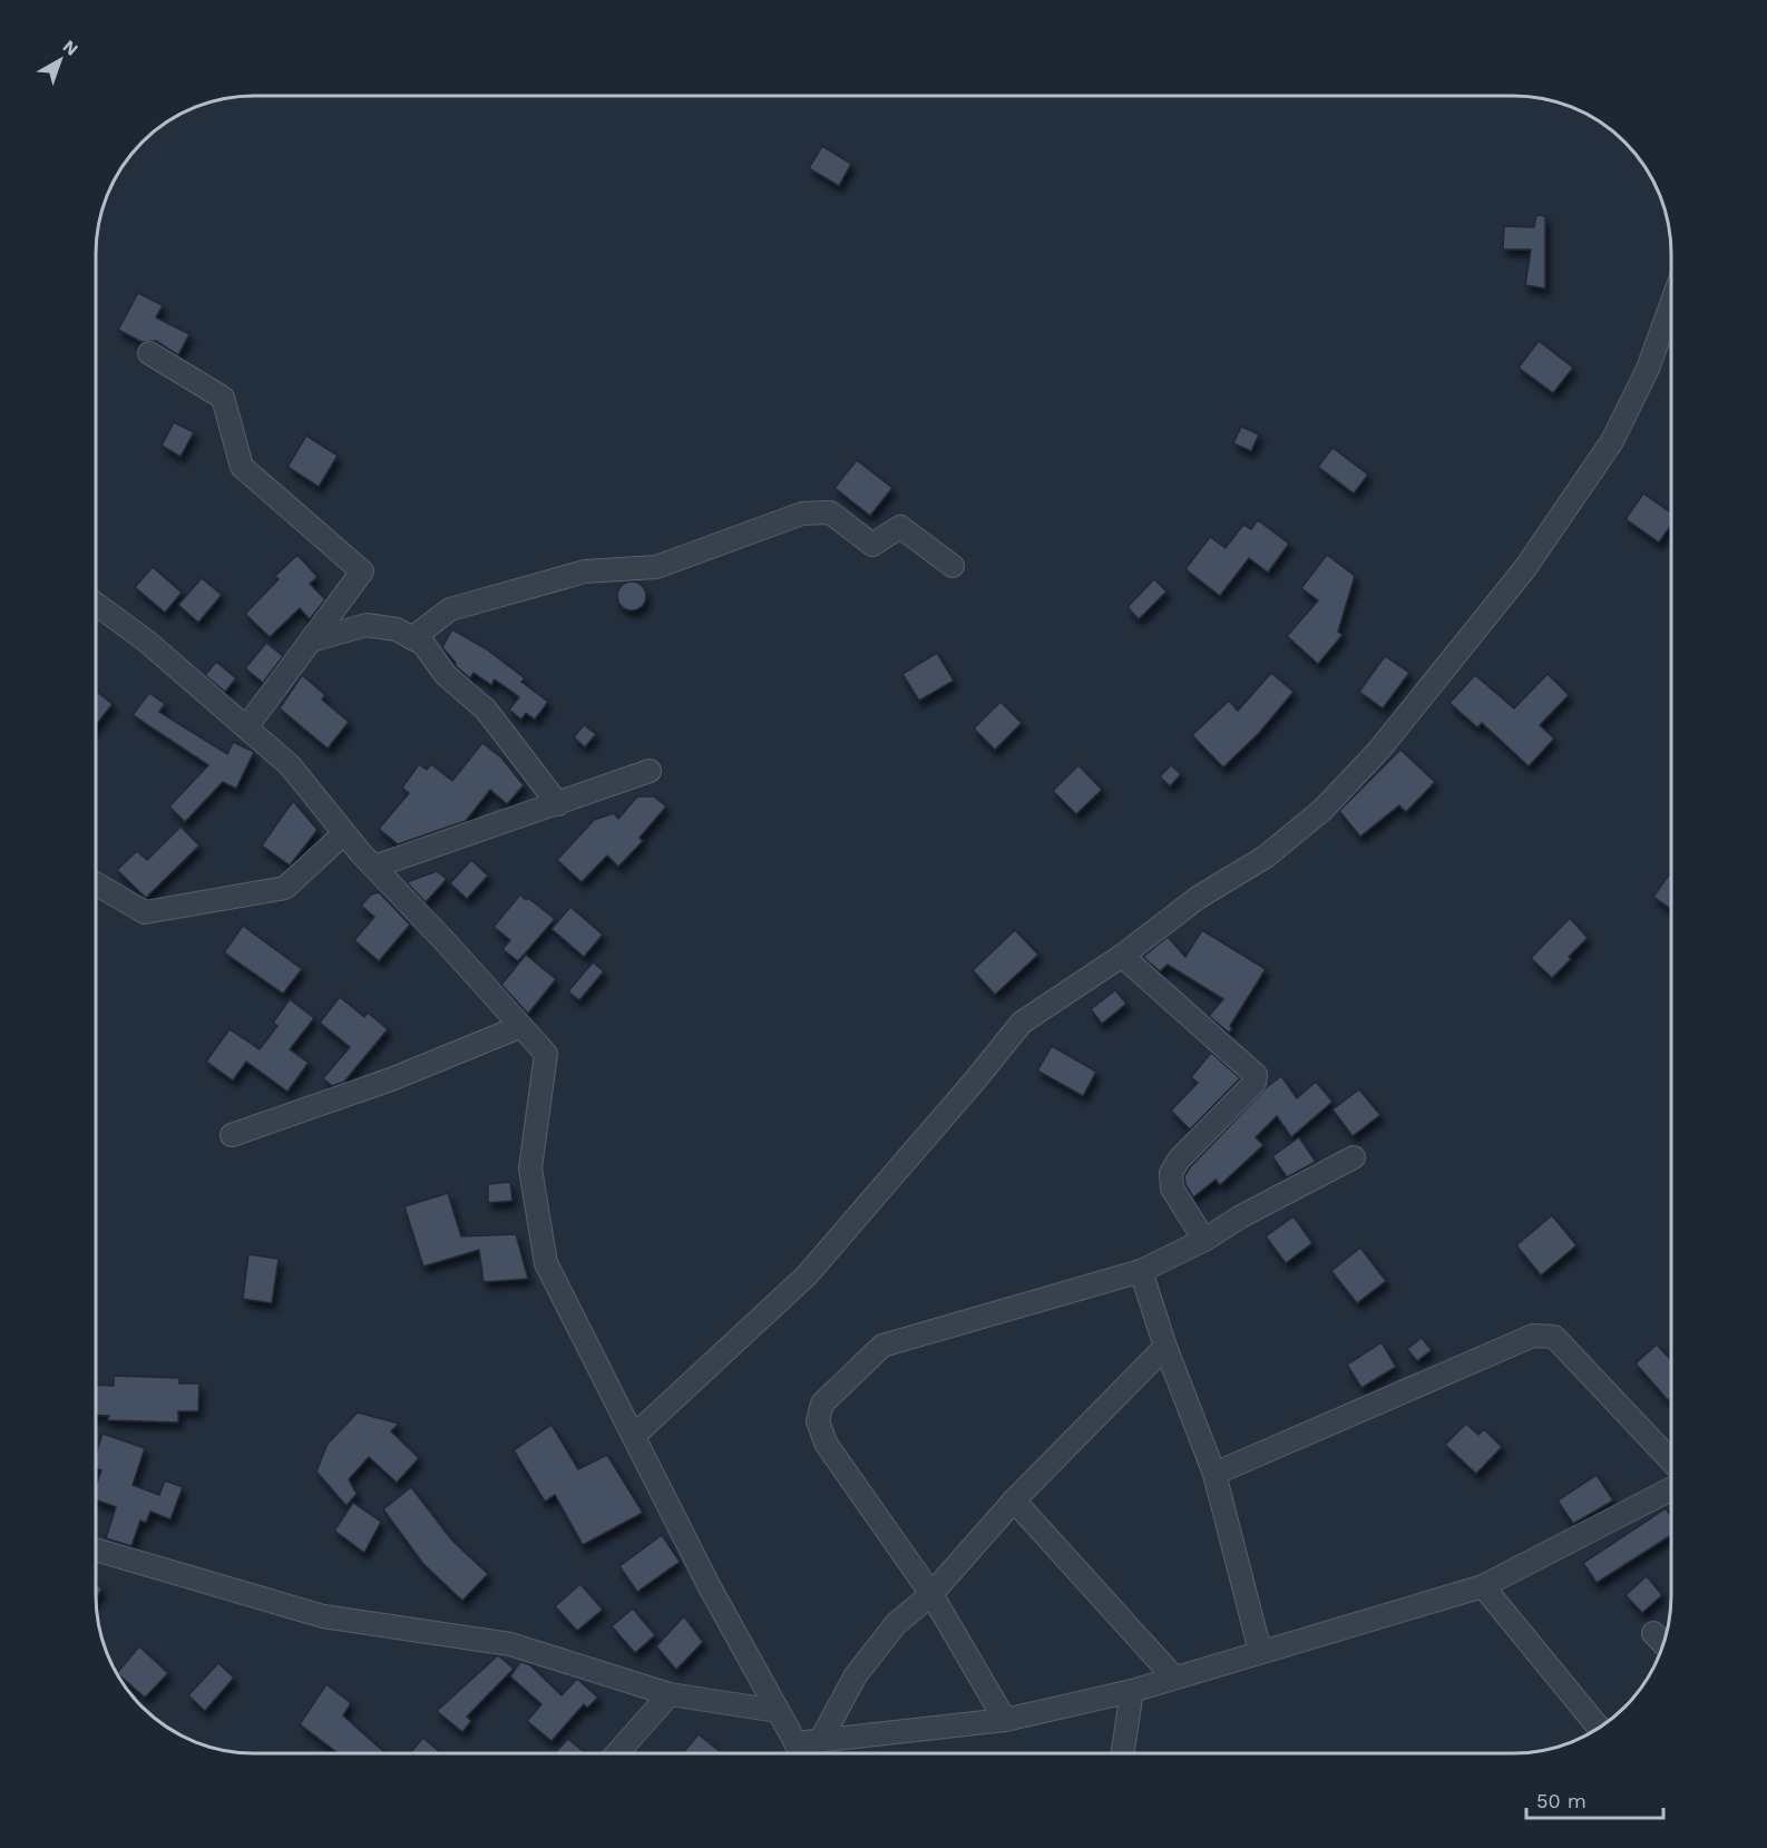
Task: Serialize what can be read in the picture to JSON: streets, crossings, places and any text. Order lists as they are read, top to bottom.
{
  "scale_bar": "50 m",
  "north": "top right"
}
